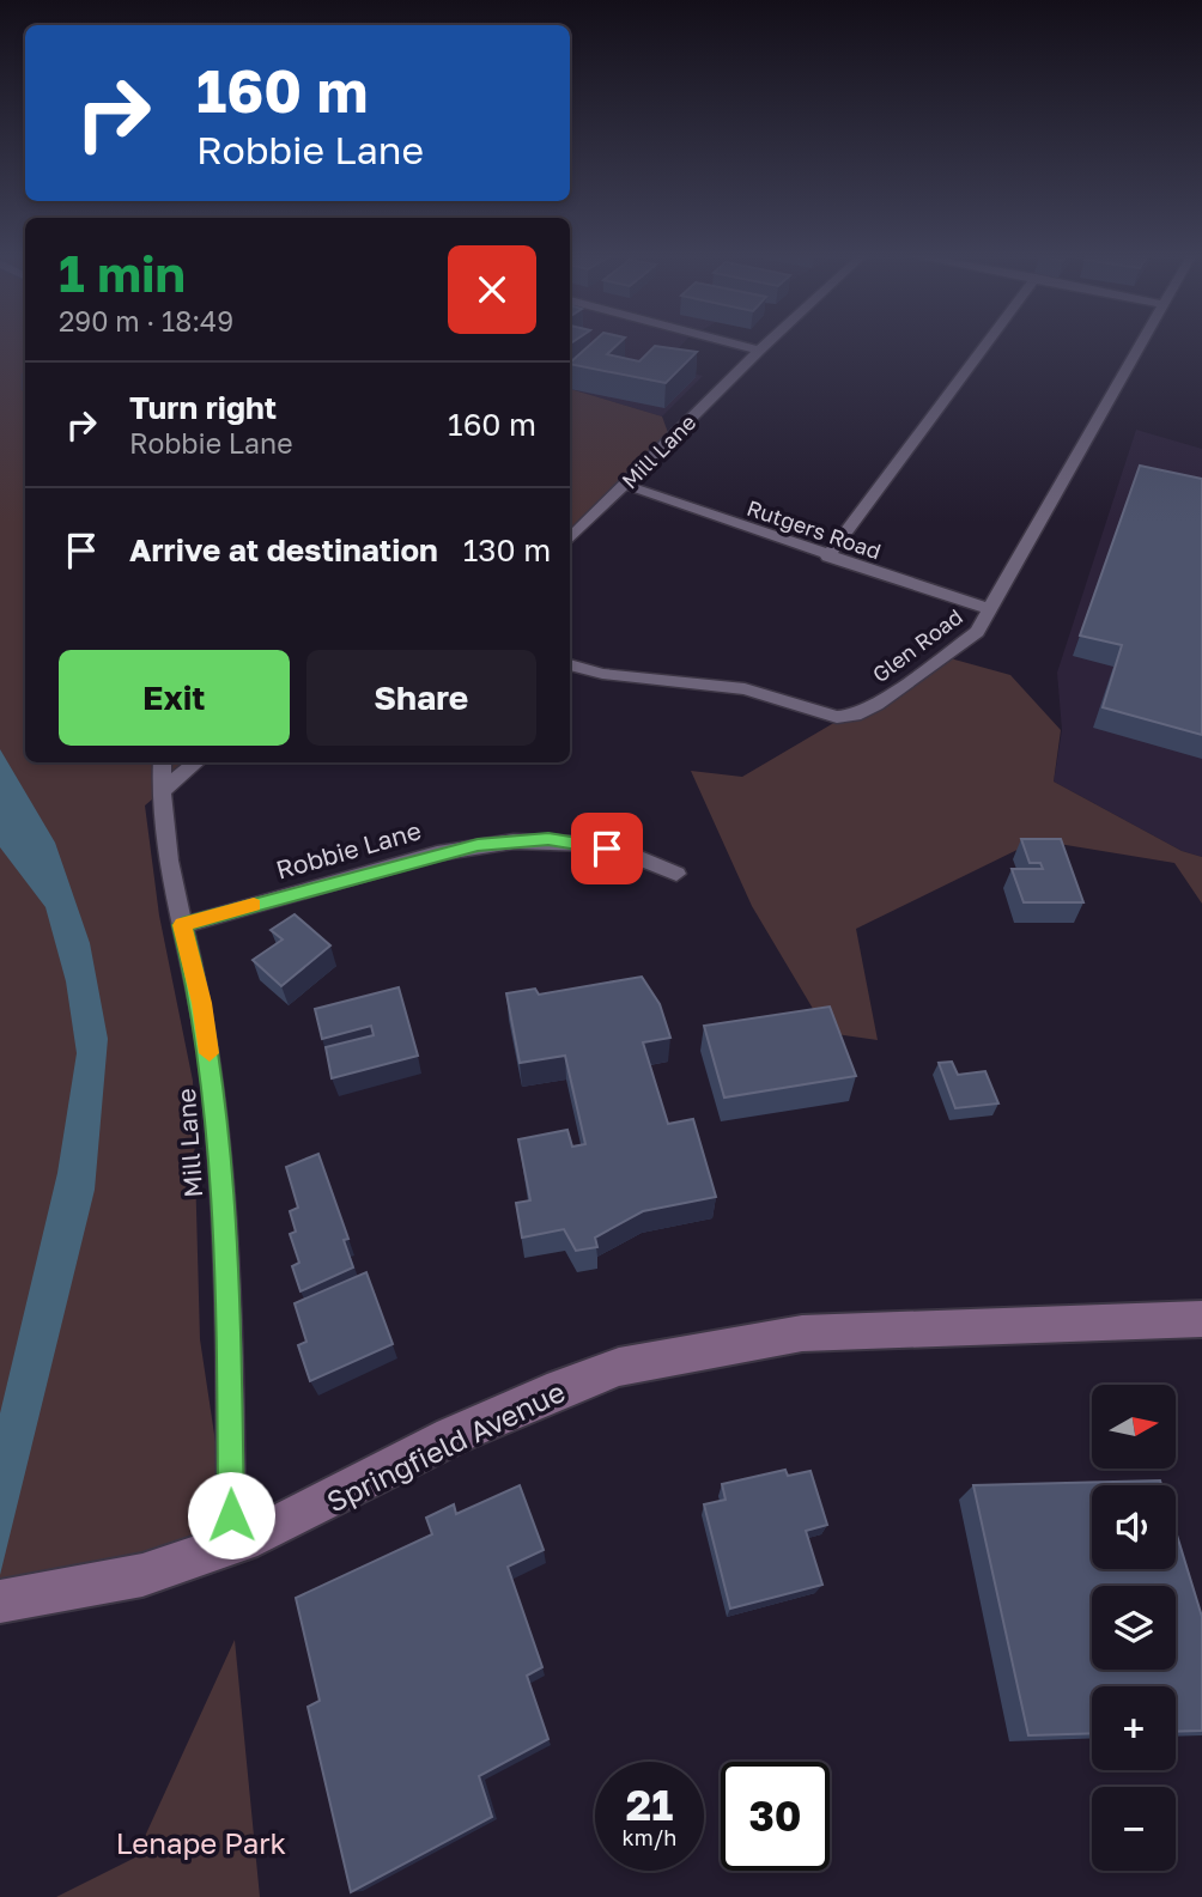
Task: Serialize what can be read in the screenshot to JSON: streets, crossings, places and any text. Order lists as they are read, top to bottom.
{
  "streets": {
    "main road": ["Springfield Avenue"],
    "street": [
      "Mill Lane",
      "Rutgers Road",
      "Glen Road",
      "Robbie Lane"
    ]
  },
  "crossings": [
    ["Mill Lane", "Rutgers Road"],
    ["Mill Lane", "Robbie Lane"],
    ["Mill Lane", "Springfield Avenue"],
    ["Rutgers Road", "Glen Road"]
  ],
  "parks": ["Lenape Park"],
  "north": "right",
  "page": {
    "turn": ["160 m", "Robbie Lane"],
    "heading": ["1 min", "290 m · 18:49"],
    "list": [
      {
        "name": "Turn right",
        "note": "Robbie Lane",
        "value": "160 m"
      },
      {
        "name": "Arrive at destination",
        "value": "130 m"
      }
    ],
    "buttons": ["Exit", "Share"],
    "map_buttons": ["+", "−"],
    "speed": "21 km/h",
    "limit": "30"
  }
}
